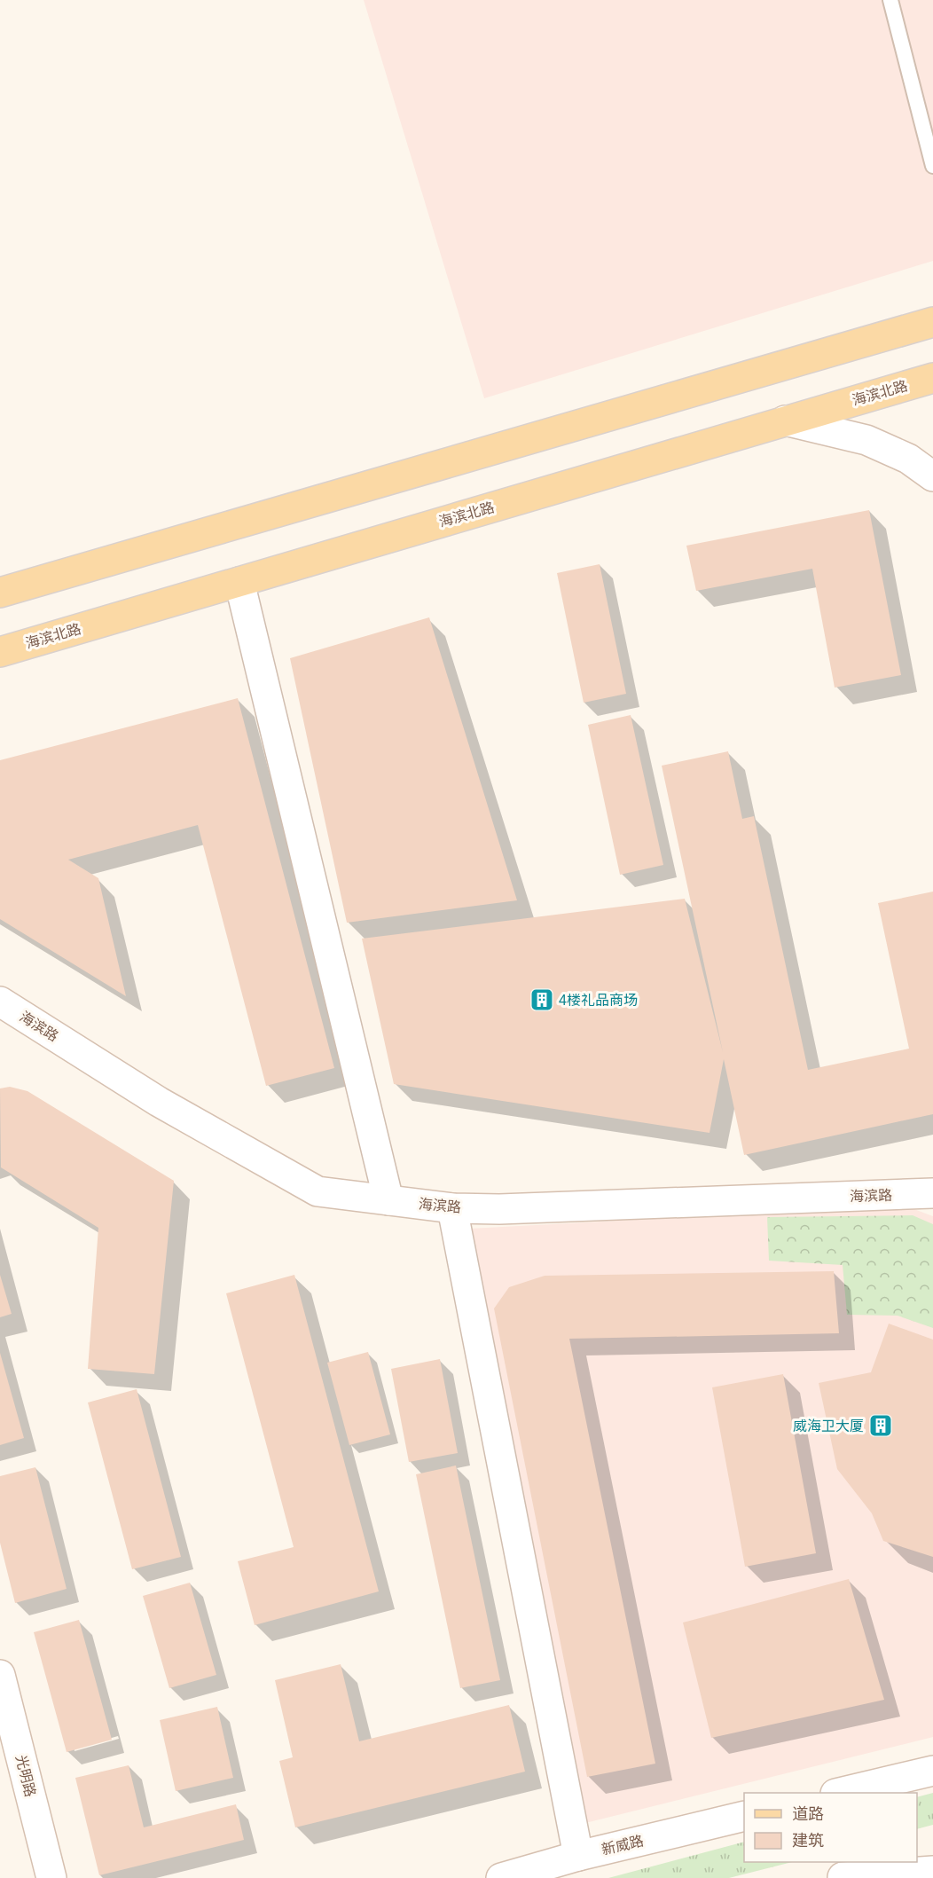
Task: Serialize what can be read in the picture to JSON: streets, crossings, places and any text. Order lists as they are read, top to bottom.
{
  "streets": {
    "main road": [
      "海滨北路",
      "海滨路",
      "光明路",
      "新威路"
    ]
  },
  "places": {
    "building": ["4楼礼品商场", "威海卫大厦"]
  },
  "legend": ["道路", "建筑"]
}
